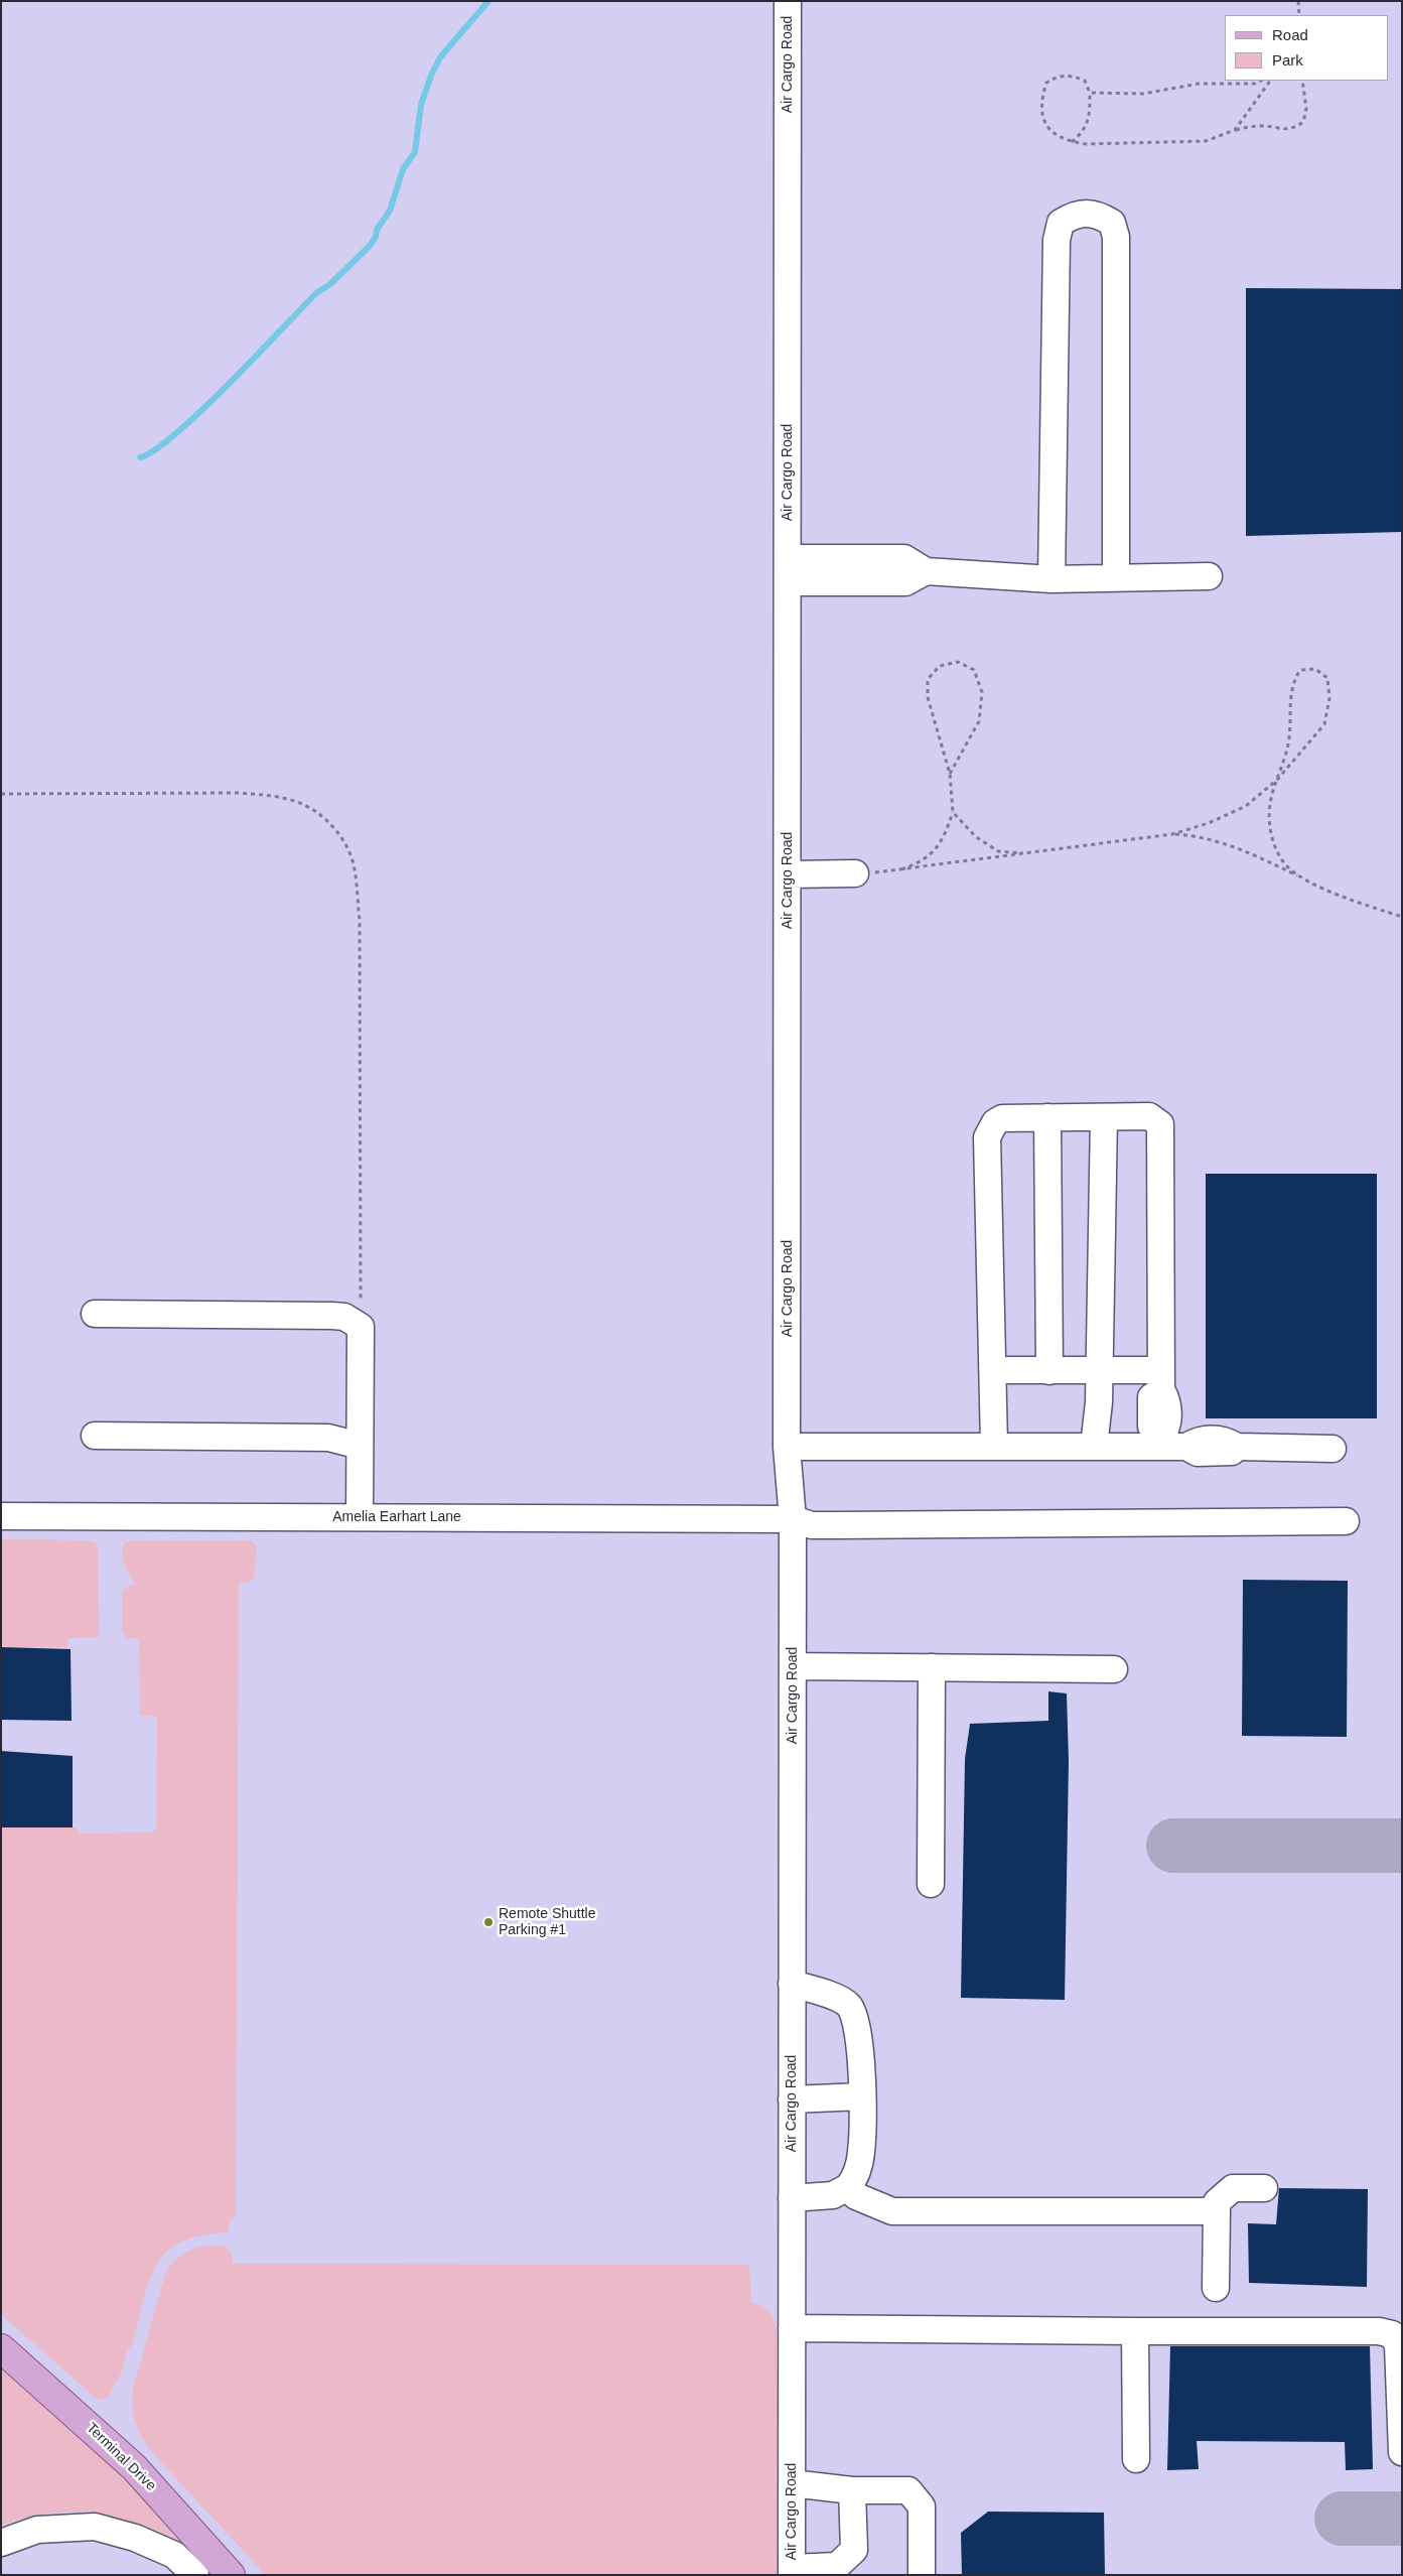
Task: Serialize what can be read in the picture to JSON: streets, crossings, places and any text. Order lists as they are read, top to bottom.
{
  "streets": {
    "main road": ["Terminal Drive"],
    "street": ["Air Cargo Road", "Amelia Earhart Lane"]
  },
  "crossings": [
    ["Air Cargo Road", "Amelia Earhart Lane"]
  ],
  "places": ["Remote Shuttle Parking #1"],
  "legend": ["Road", "Park"]
}
